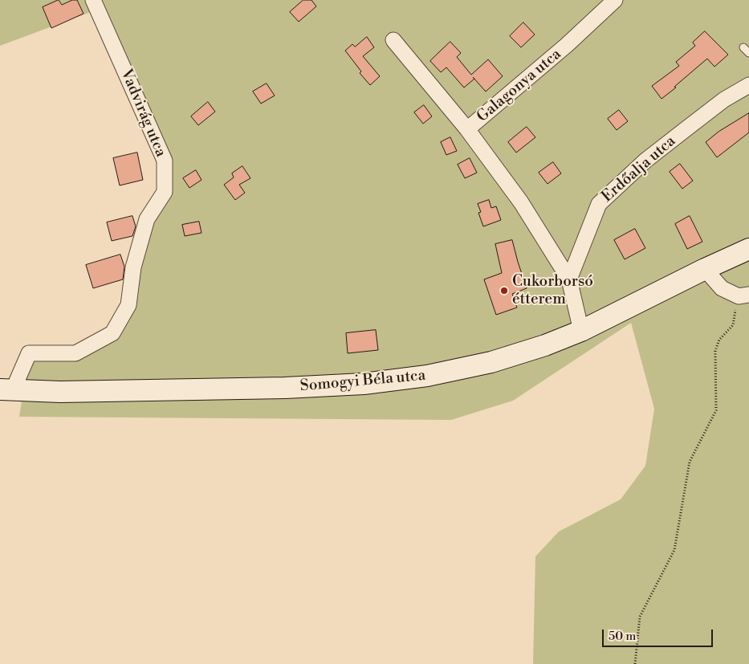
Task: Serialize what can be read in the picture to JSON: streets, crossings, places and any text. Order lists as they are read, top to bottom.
{
  "streets": {
    "main road": ["Somogyi Béla utca"],
    "street": ["Galagonya utca", "Vadvirág utca", "Erdőalja utca"]
  },
  "crossings": [
    ["Galagonya utca", "Erdőalja utca"],
    ["Vadvirág utca", "Somogyi Béla utca"]
  ],
  "places": ["Cukorborsó étterem"],
  "scale_bar": "50 m"
}
